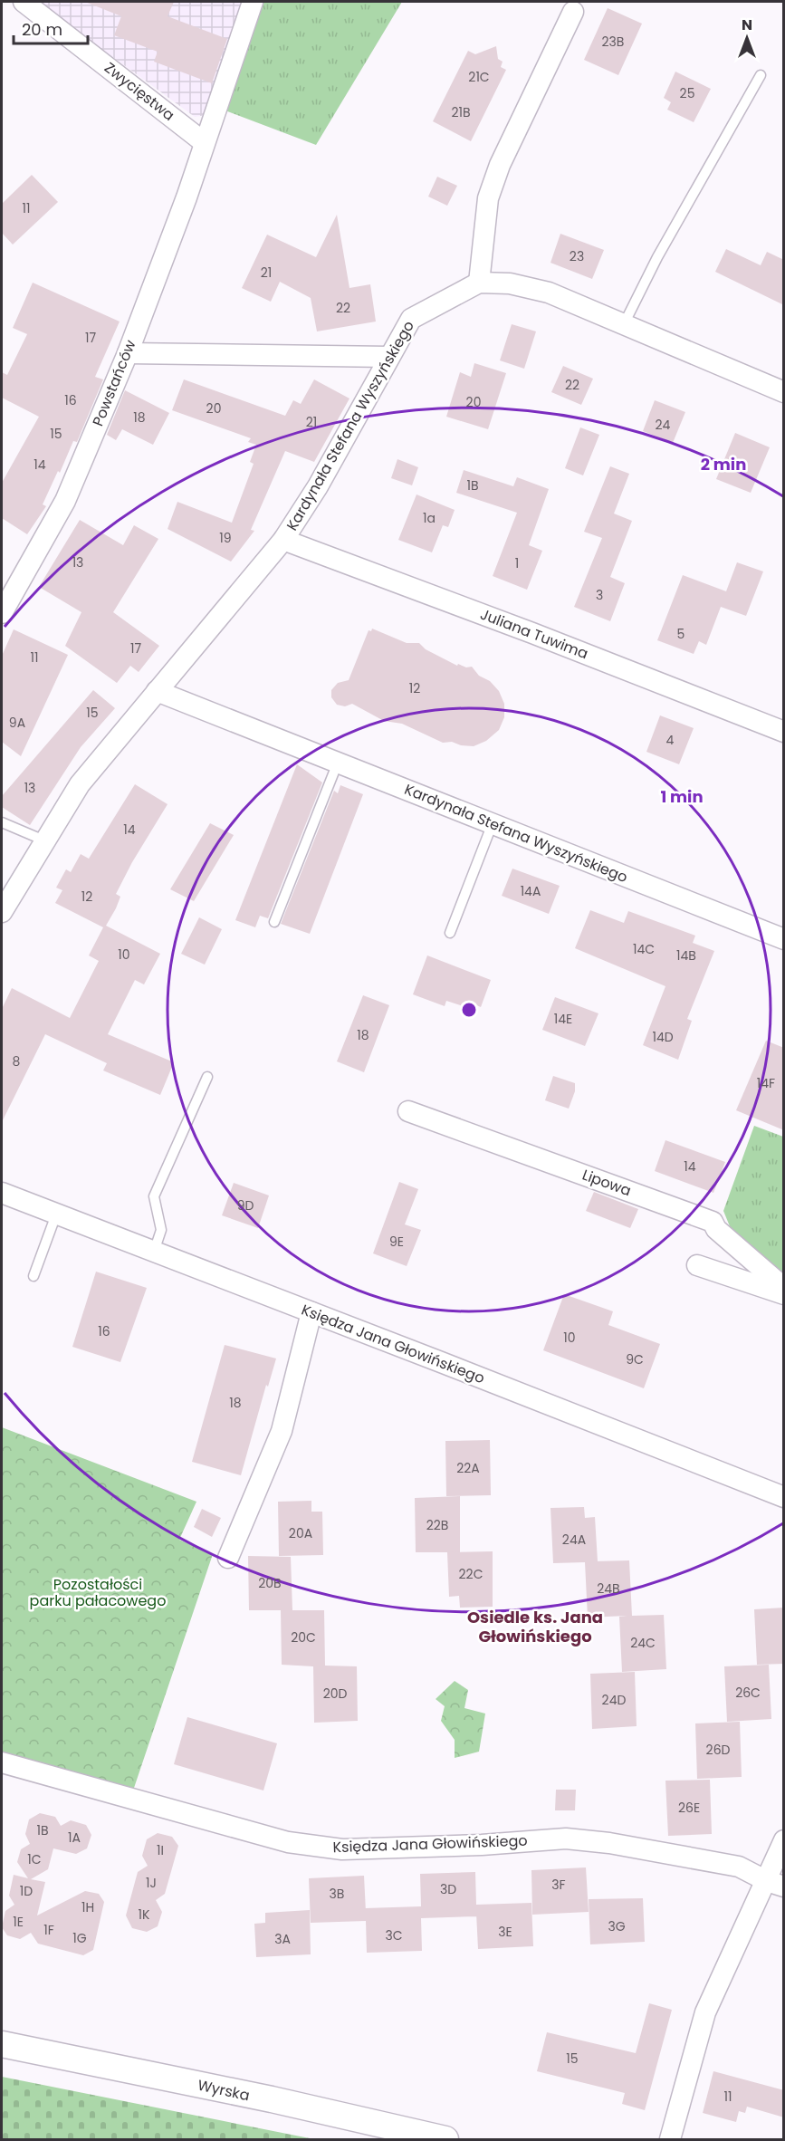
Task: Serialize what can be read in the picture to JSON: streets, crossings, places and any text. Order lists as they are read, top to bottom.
{
  "streets": {
    "street": [
      "Zwycięstwa",
      "Powstańców",
      "Kardynała Stefana Wyszyńskiego",
      "Juliana Tuwima",
      "Lipowa",
      "Księdza Jana Głowińskiego",
      "Wyrska"
    ]
  },
  "crossings": [
    ["Zwycięstwa", "Powstańców"],
    ["Kardynała Stefana Wyszyńskiego", "Juliana Tuwima"]
  ],
  "districts": ["Osiedle ks. Jana Głowińskiego"],
  "parks": ["Pozostałości parku pałacowego"],
  "house_numbers": [
    "23B",
    "21C",
    "25",
    "21B",
    "11",
    "23",
    "21",
    "22",
    "17",
    "22",
    "16",
    "20",
    "20",
    "18",
    "21",
    "24",
    "15",
    "14",
    "1B",
    "1a",
    "19",
    "13",
    "1",
    "3",
    "5",
    "17",
    "11",
    "12",
    "15",
    "9A",
    "4",
    "13",
    "14",
    "14A",
    "12",
    "14C",
    "10",
    "14B",
    "14E",
    "18",
    "14D",
    "8",
    "14F",
    "14",
    "9D",
    "9E",
    "16",
    "10",
    "9C",
    "18",
    "22A",
    "22B",
    "20A",
    "24A",
    "22C",
    "20B",
    "24B",
    "20C",
    "24C",
    "26C",
    "20D",
    "24D",
    "26D",
    "26E",
    "1B",
    "1A",
    "1I",
    "1C",
    "1J",
    "3F",
    "3D",
    "1D",
    "3B",
    "1H",
    "1K",
    "1E",
    "3G",
    "1F",
    "3E",
    "3C",
    "1G",
    "3A",
    "15",
    "11"
  ],
  "scale_bar": "20 m",
  "north": "top",
  "rings": ["2 min", "1 min"]
}
